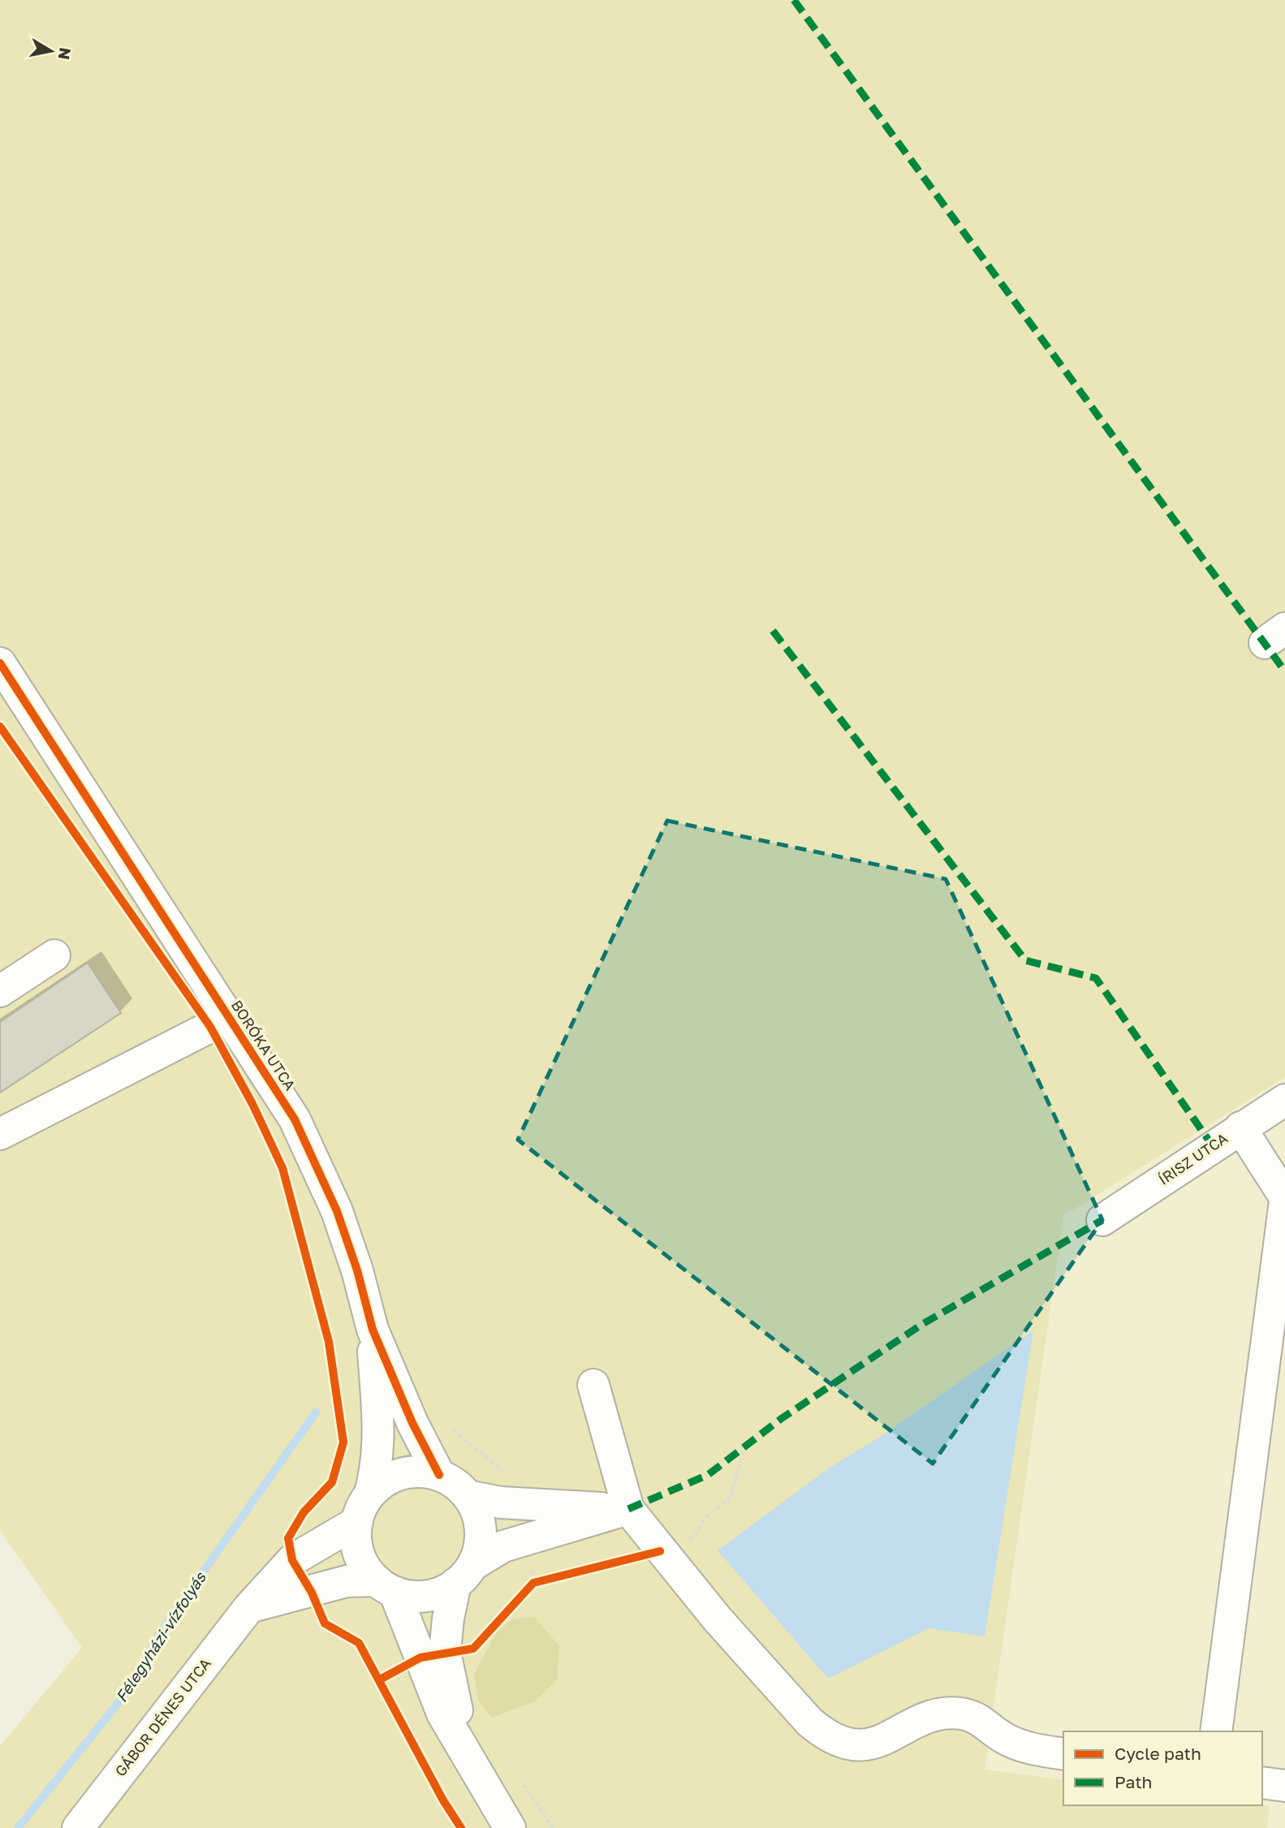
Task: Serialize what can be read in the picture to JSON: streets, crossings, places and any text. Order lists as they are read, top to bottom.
{
  "streets": {
    "street": ["BORÓKA UTCA", "ÍRISZ UTCA", "GÁBOR DÉNES UTCA"]
  },
  "crossings": [
    ["BORÓKA UTCA", "GÁBOR DÉNES UTCA"]
  ],
  "water": ["Félegyházi-vízfolyás"],
  "legend": ["Cycle path", "Path"],
  "north": "right"
}
